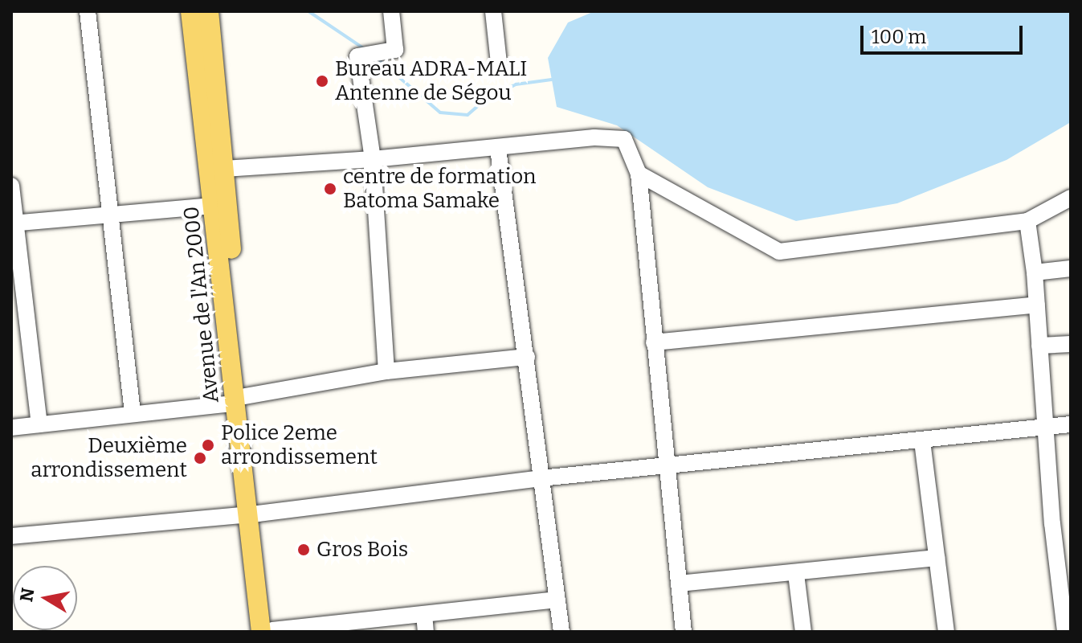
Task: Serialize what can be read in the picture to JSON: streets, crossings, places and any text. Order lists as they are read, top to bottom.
{
  "streets": {
    "main road": ["Avenue de l'An 2000"]
  },
  "places": [
    "Bureau ADRA-MALI Antenne de Ségou",
    "centre de formation Batoma Samake",
    "Police 2eme arrondissement",
    "Deuxième arrondissement",
    "Gros Bois"
  ],
  "scale_bar": "100 m",
  "north": "left"
}
